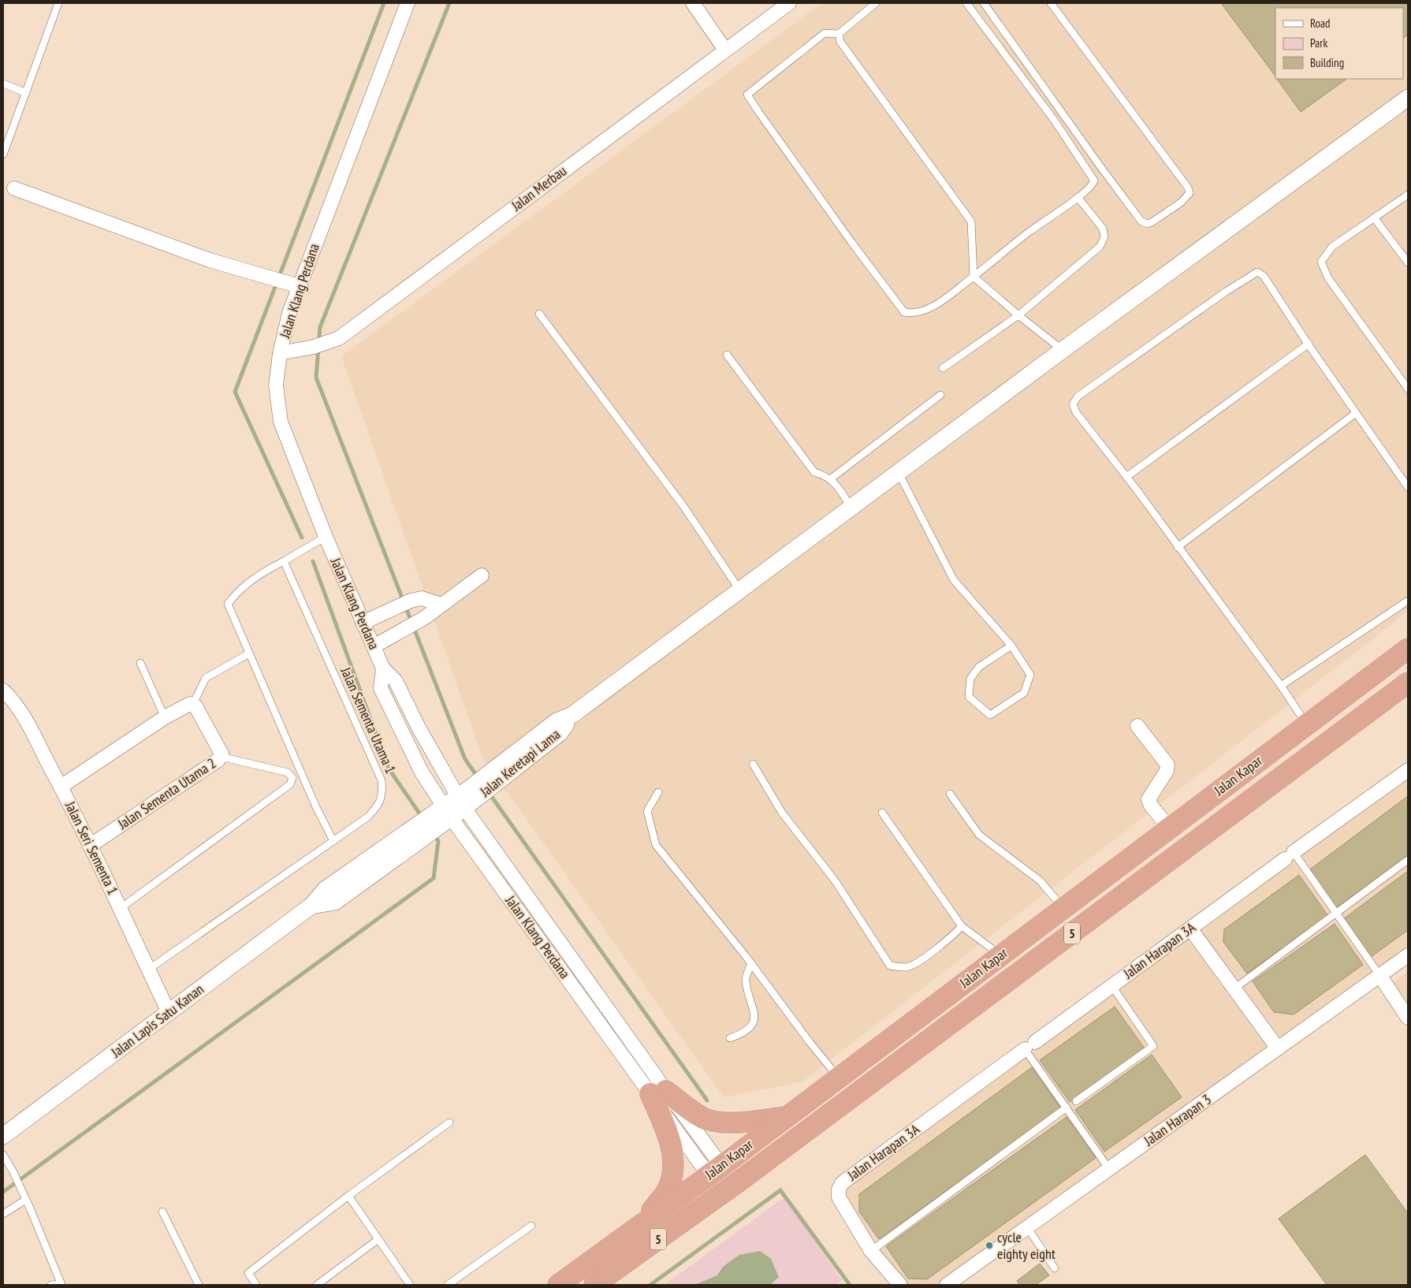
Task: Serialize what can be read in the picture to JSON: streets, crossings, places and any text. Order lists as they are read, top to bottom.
{
  "streets": {
    "highway": ["Jalan Kapar", "5"],
    "street": [
      "Jalan Merbau",
      "Jalan Klang Perdana",
      "Jalan Keretapi Lama",
      "Jalan Sementa Utama 2",
      "Jalan Seri Sementa 1",
      "Jalan Harapan 3A",
      "Jalan Lapis Satu Kanan",
      "Jalan Harapan 3"
    ],
    "lane": ["Jalan Sementa Utama 1"]
  },
  "crossings": [
    ["Jalan Merbau", "Jalan Klang Perdana"],
    ["Jalan Klang Perdana", "Jalan Keretapi Lama"],
    ["Jalan Klang Perdana", "Jalan Kapar"],
    ["Jalan Sementa Utama 1", "Jalan Seri Sementa 1"],
    ["Jalan Keretapi Lama", "Jalan Lapis Satu Kanan"],
    ["Jalan Sementa Utama 2", "Jalan Seri Sementa 1"],
    ["Jalan Seri Sementa 1", "Jalan Lapis Satu Kanan"]
  ],
  "places": ["cycle eighty eight"],
  "legend": ["Road", "Park", "Building"]
}
